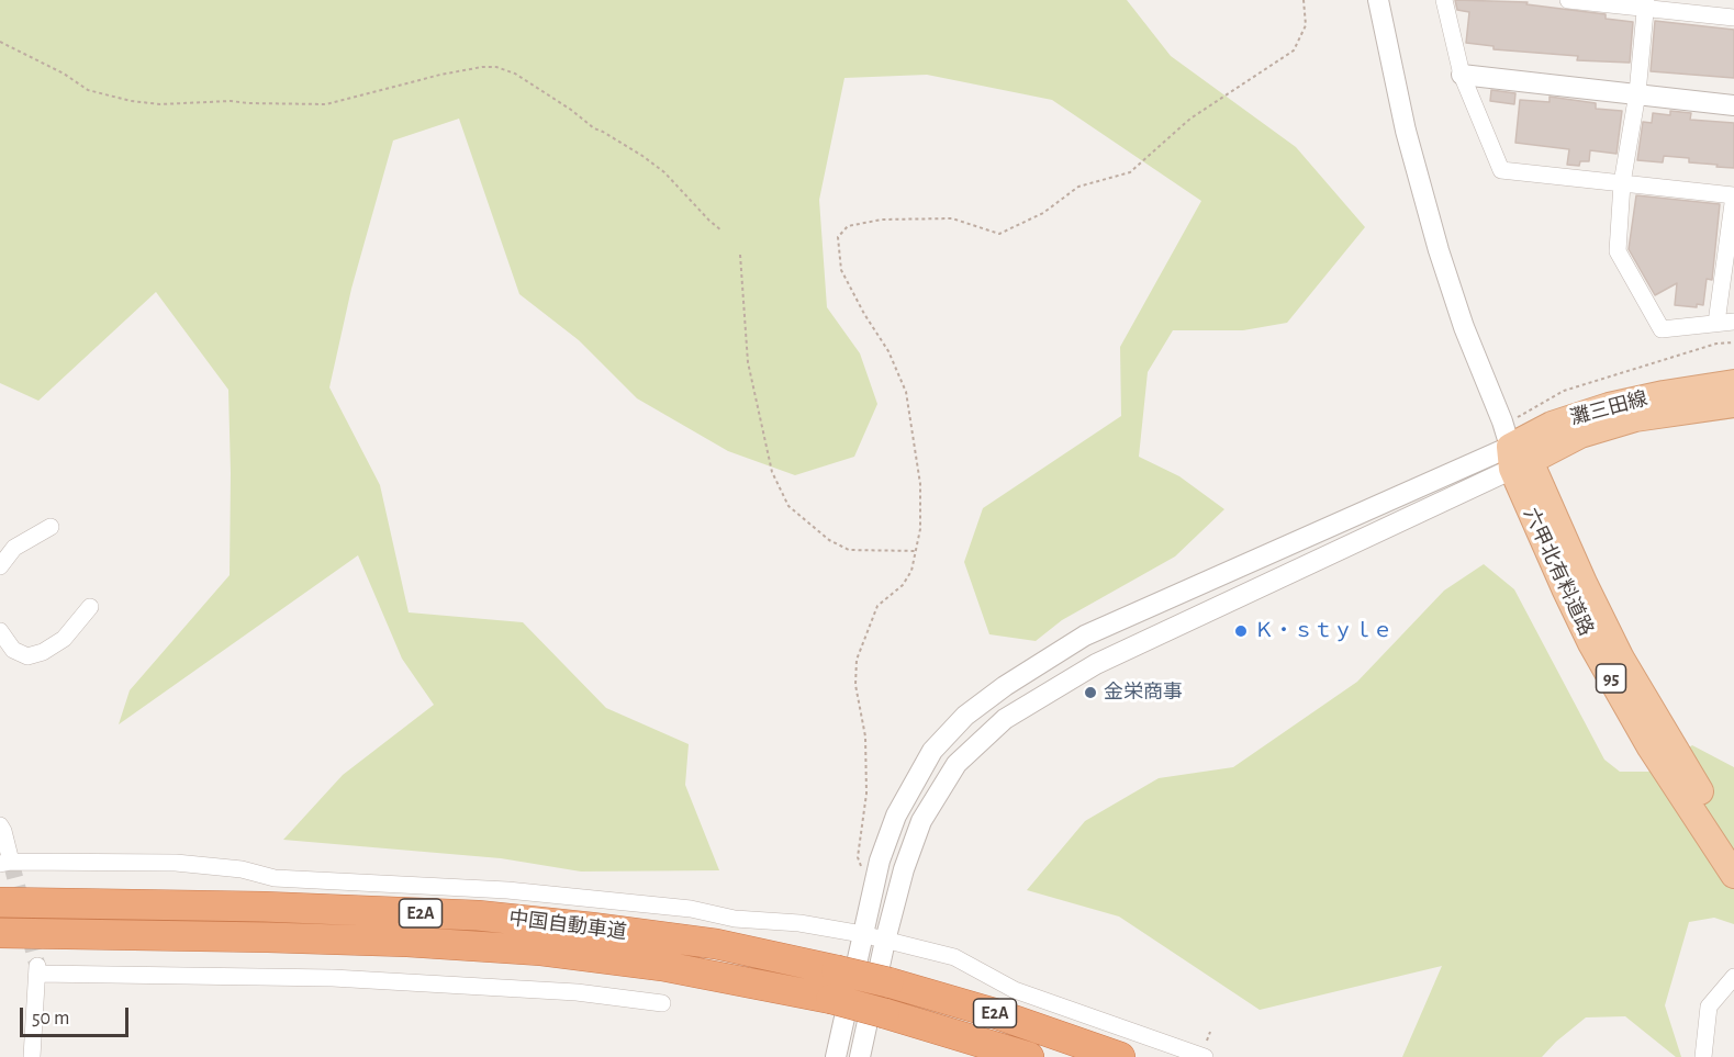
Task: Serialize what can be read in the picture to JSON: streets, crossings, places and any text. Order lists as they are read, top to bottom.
{
  "streets": {
    "highway": ["E2A", "中国自動車道"],
    "main road": ["灘三田線", "六甲北有料道路", "95"]
  },
  "crossings": [
    ["灘三田線", "六甲北有料道路"]
  ],
  "places": ["Ｋ・ｓｔｙｌｅ", "金栄商事"],
  "scale_bar": "50 m"
}
